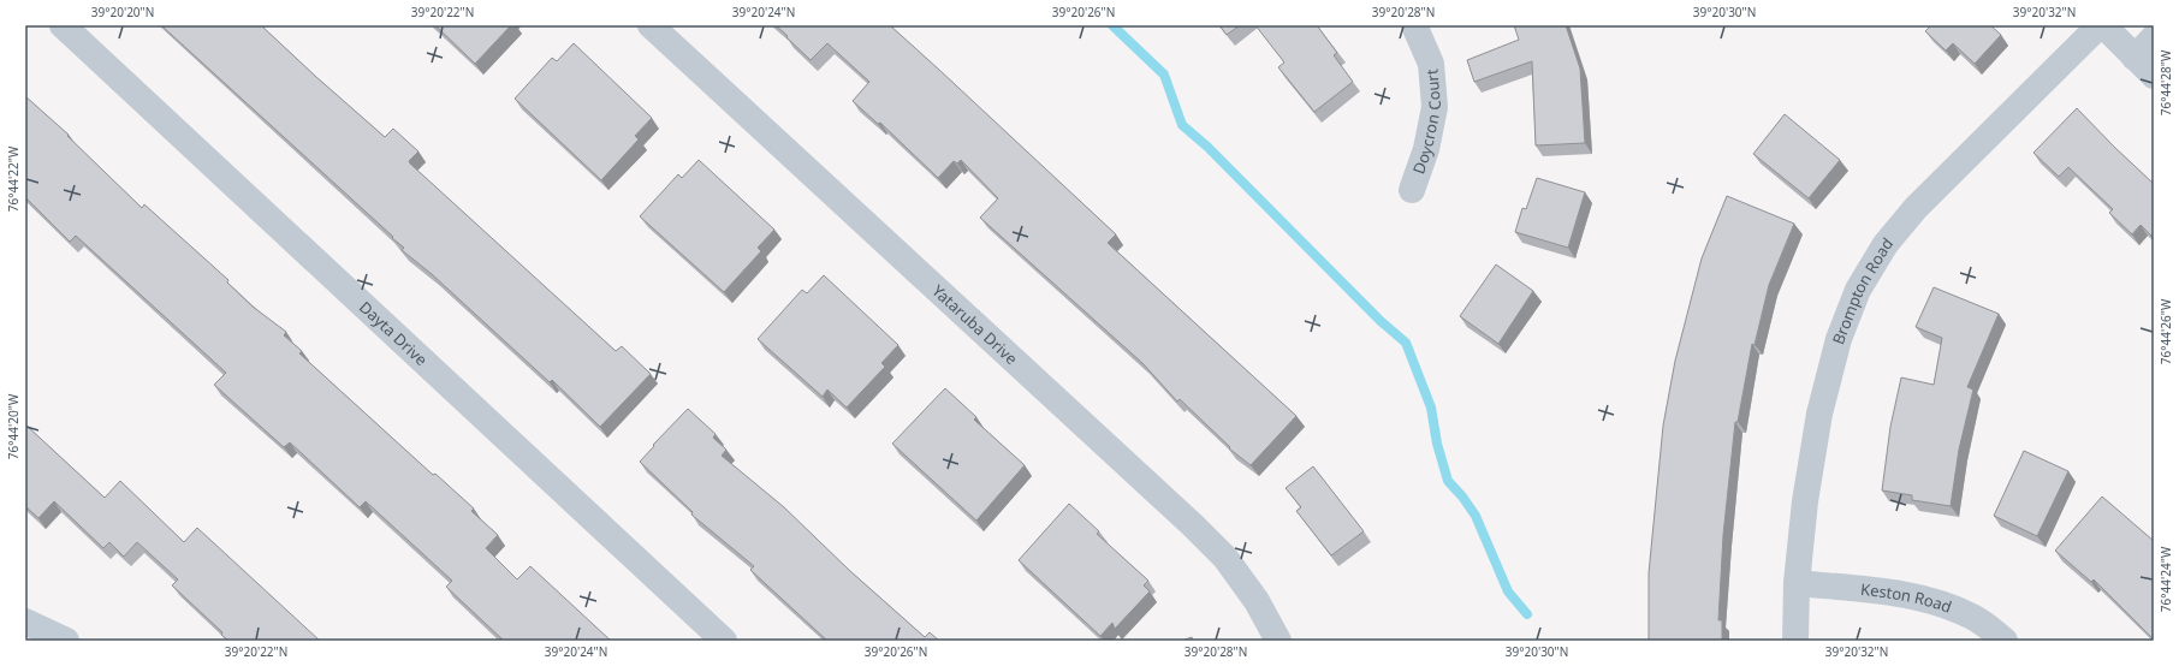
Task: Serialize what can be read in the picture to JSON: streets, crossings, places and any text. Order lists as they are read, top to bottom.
{
  "streets": {
    "street": [
      "Doycron Court",
      "Brompton Road",
      "Yataruba Drive",
      "Dayta Drive",
      "Keston Road"
    ]
  },
  "crossings": [
    ["Brompton Road", "Keston Road"]
  ],
  "coordinates": [
    "39°20'20\"N",
    "39°20'22\"N",
    "39°20'24\"N",
    "39°20'26\"N",
    "39°20'28\"N",
    "39°20'30\"N",
    "39°20'32\"N",
    "76°44'28\"W",
    "76°44'22\"W",
    "76°44'26\"W",
    "76°44'20\"W",
    "76°44'24\"W"
  ]
}
